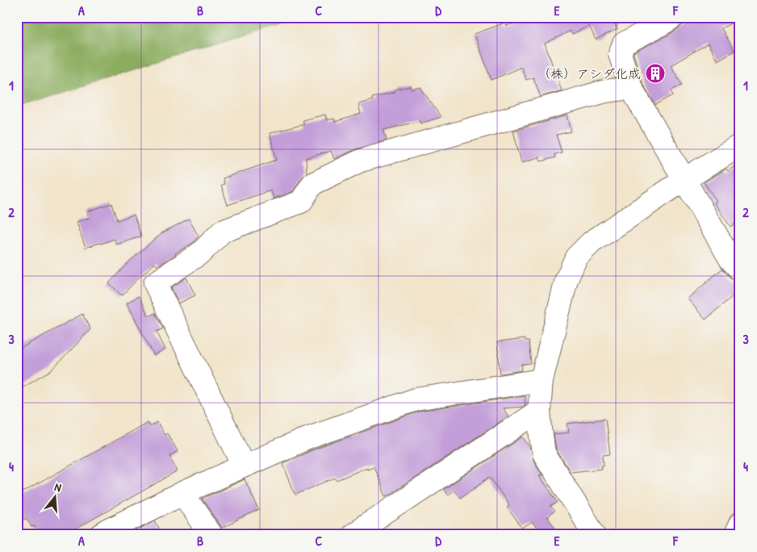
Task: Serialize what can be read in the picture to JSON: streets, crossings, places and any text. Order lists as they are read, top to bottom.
{
  "places": {
    "building": ["（株）アシダ化成"]
  },
  "north": "top",
  "grid": {
    "columns": [
      "A",
      "B",
      "C",
      "D",
      "E",
      "F"
    ],
    "rows": [
      "1",
      "2",
      "3",
      "4"
    ]
  }
}
